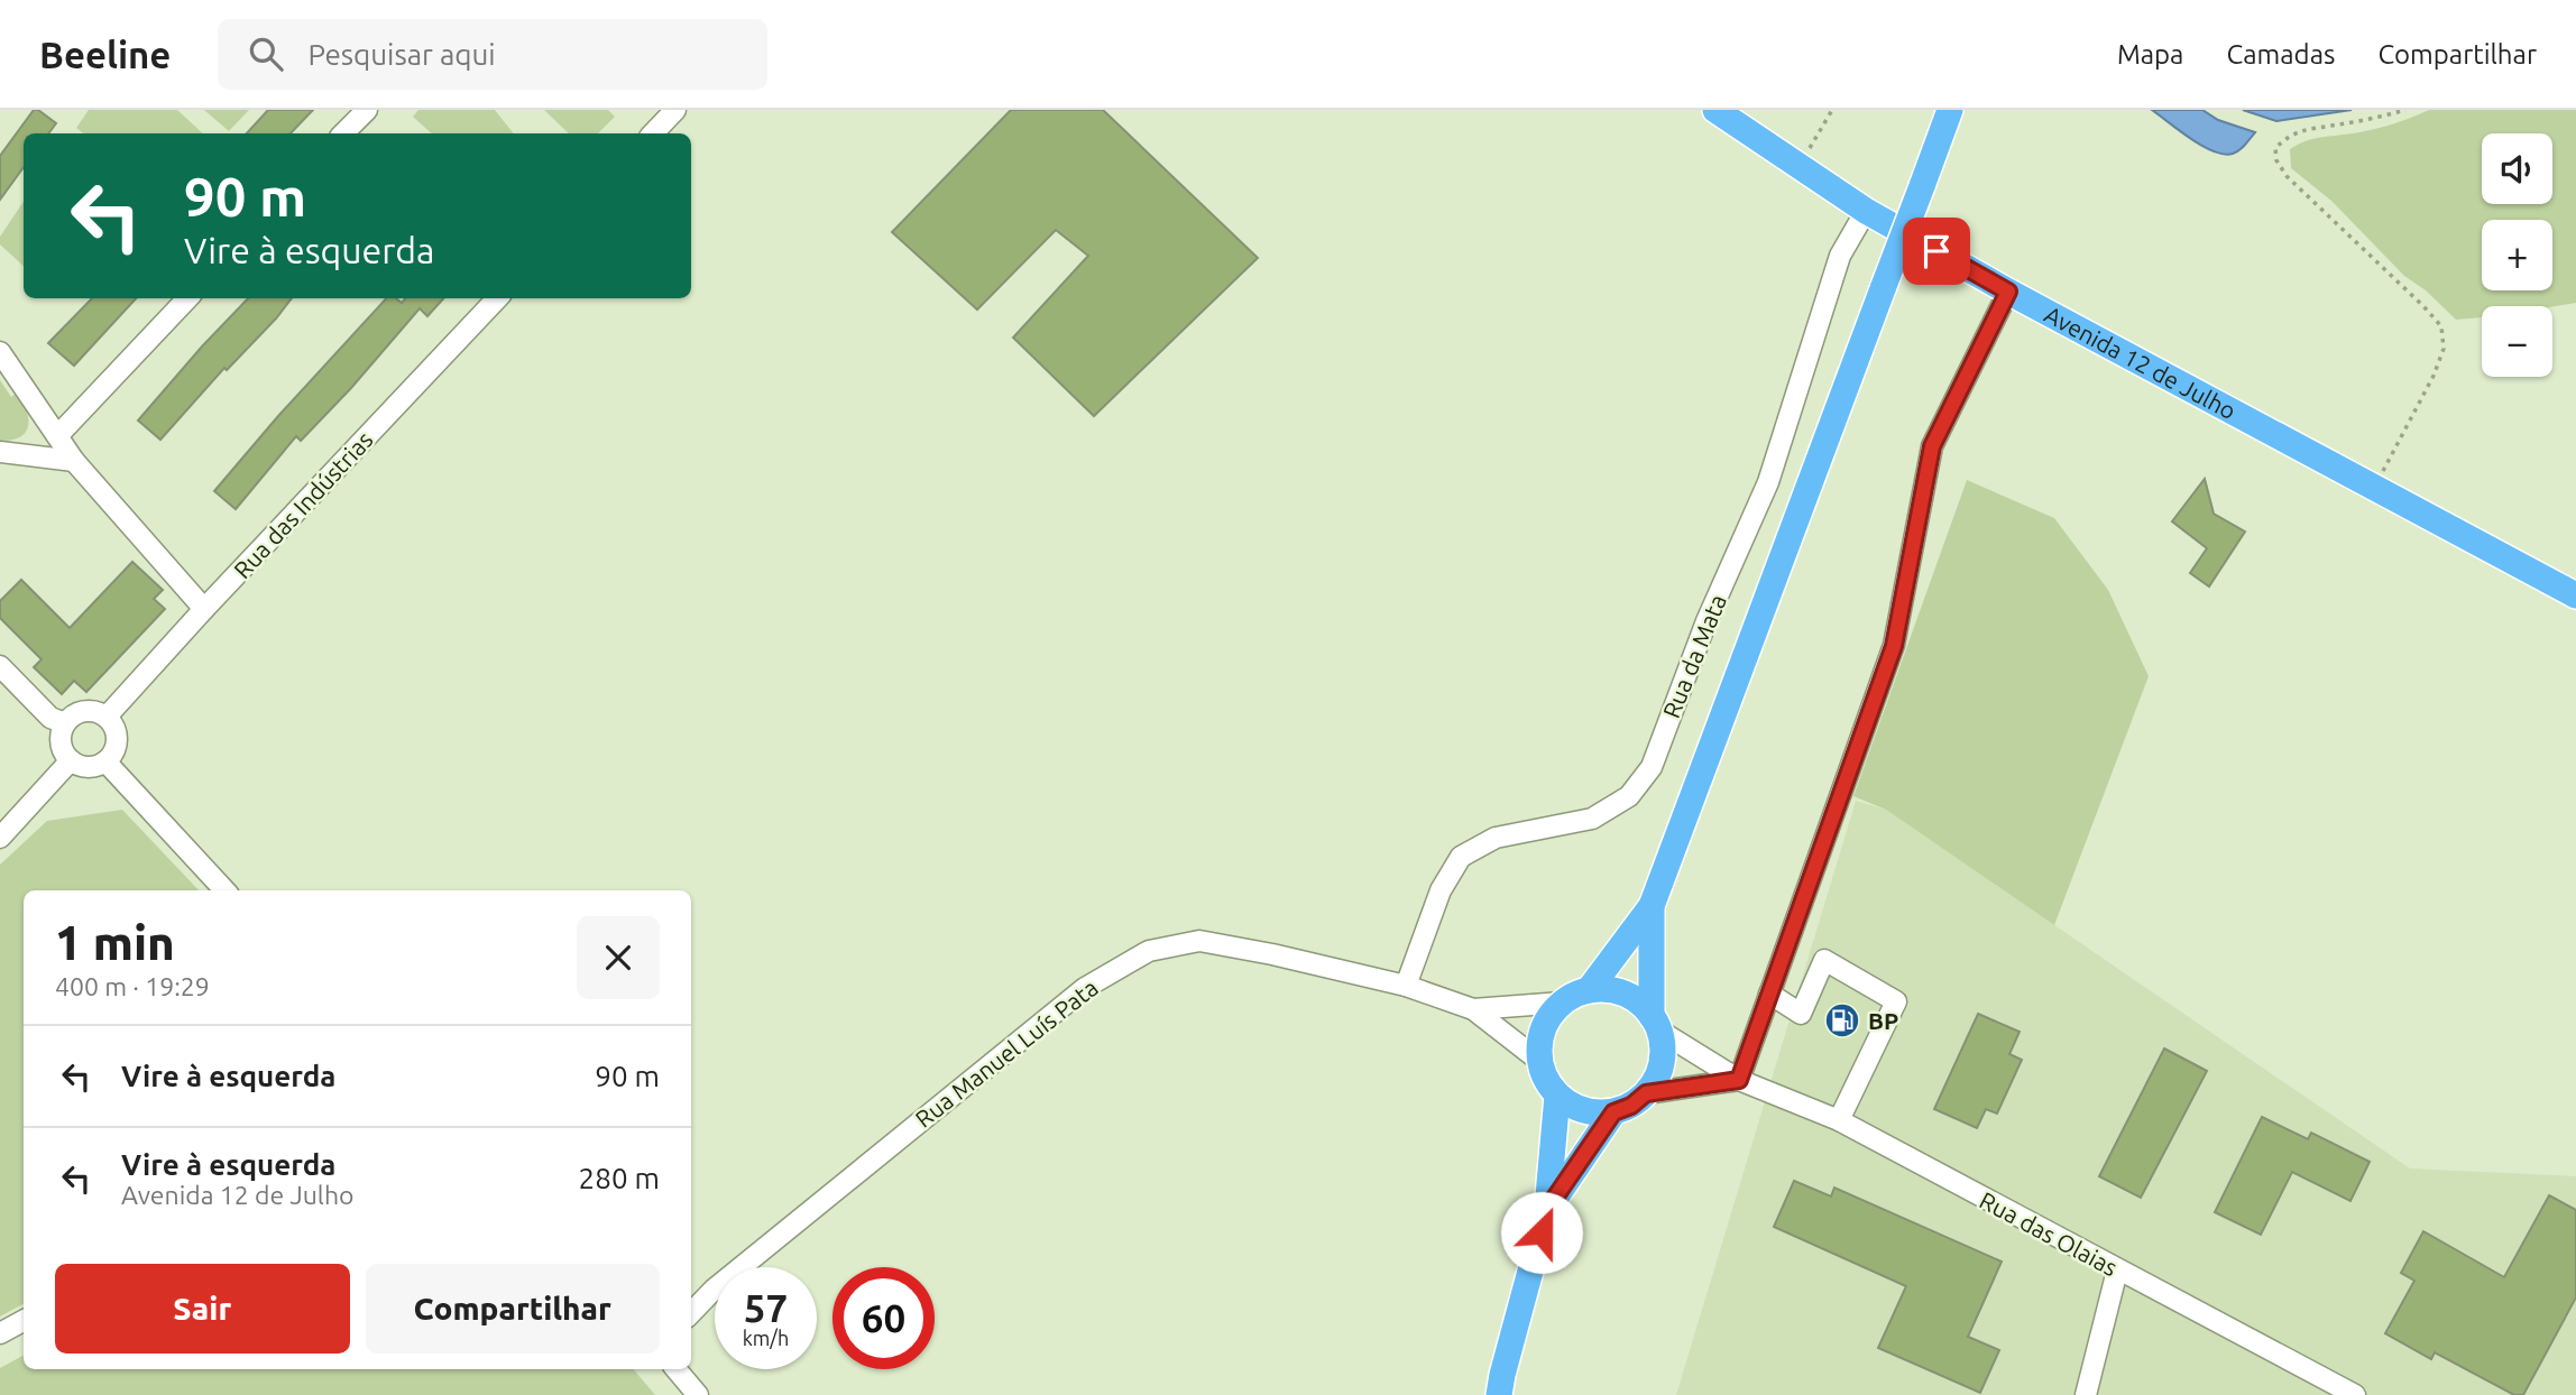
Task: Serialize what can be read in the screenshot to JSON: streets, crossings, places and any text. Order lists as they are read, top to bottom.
{
  "streets": {
    "main road": ["Avenida 12 de Julho"],
    "street": [
      "Rua das Indústrias",
      "Rua da Mata",
      "Rua Manuel Luís Pata",
      "Rua das Olaias"
    ]
  },
  "crossings": [
    ["Avenida 12 de Julho", "Rua da Mata"],
    ["Rua da Mata", "Rua Manuel Luís Pata"]
  ],
  "places": {
    "fuel station": ["BP"]
  },
  "page": {
    "header": "Beeline",
    "search": "Pesquisar aqui",
    "nav": ["Mapa", "Camadas", "Compartilhar"],
    "map_buttons": ["+", "−"],
    "turn": ["90 m", "Vire à esquerda"],
    "heading": ["1 min", "400 m · 19:29"],
    "list": [
      {
        "name": "Vire à esquerda",
        "value": "90 m"
      },
      {
        "name": "Vire à esquerda",
        "note": "Avenida 12 de Julho",
        "value": "280 m"
      }
    ],
    "buttons": ["Sair", "Compartilhar"],
    "speed": "57 km/h",
    "limit": "60"
  }
}
